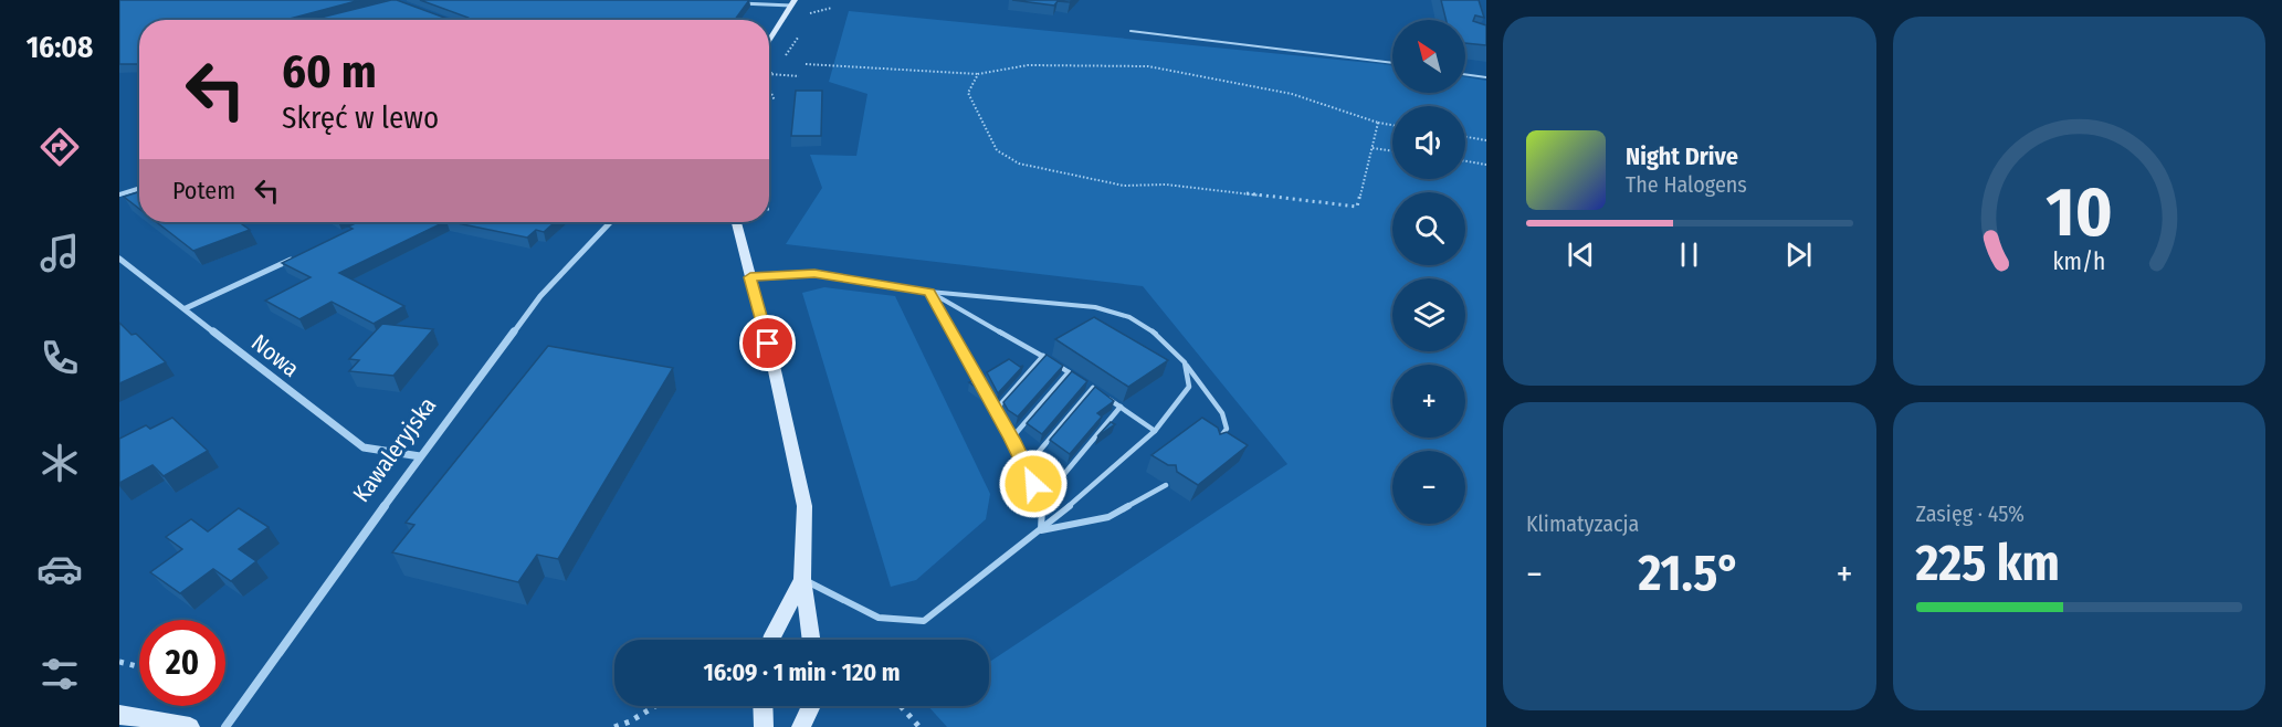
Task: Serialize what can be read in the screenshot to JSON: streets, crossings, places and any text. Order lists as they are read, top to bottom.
{
  "streets": {
    "street": ["Nowa", "Kawaleryjska"]
  },
  "crossings": [
    ["Nowa", "Kawaleryjska"]
  ],
  "north": "top left",
  "page": {
    "tabs": "16:08",
    "map_buttons": ["+", "−"],
    "turn": ["60 m", "Skręć w lewo"],
    "song": ["Night Drive", "The Halogens"],
    "then": "Potem",
    "tile": [
      "Klimatyzacja",
      ["Zasięg · 45%", "225 km"]
    ],
    "heat": ["−", "21.5°", "+"],
    "limit": "20",
    "trip": "16:09 · 1 min · 120 m",
    "gauge": ["10", "km/h"]
  }
}
